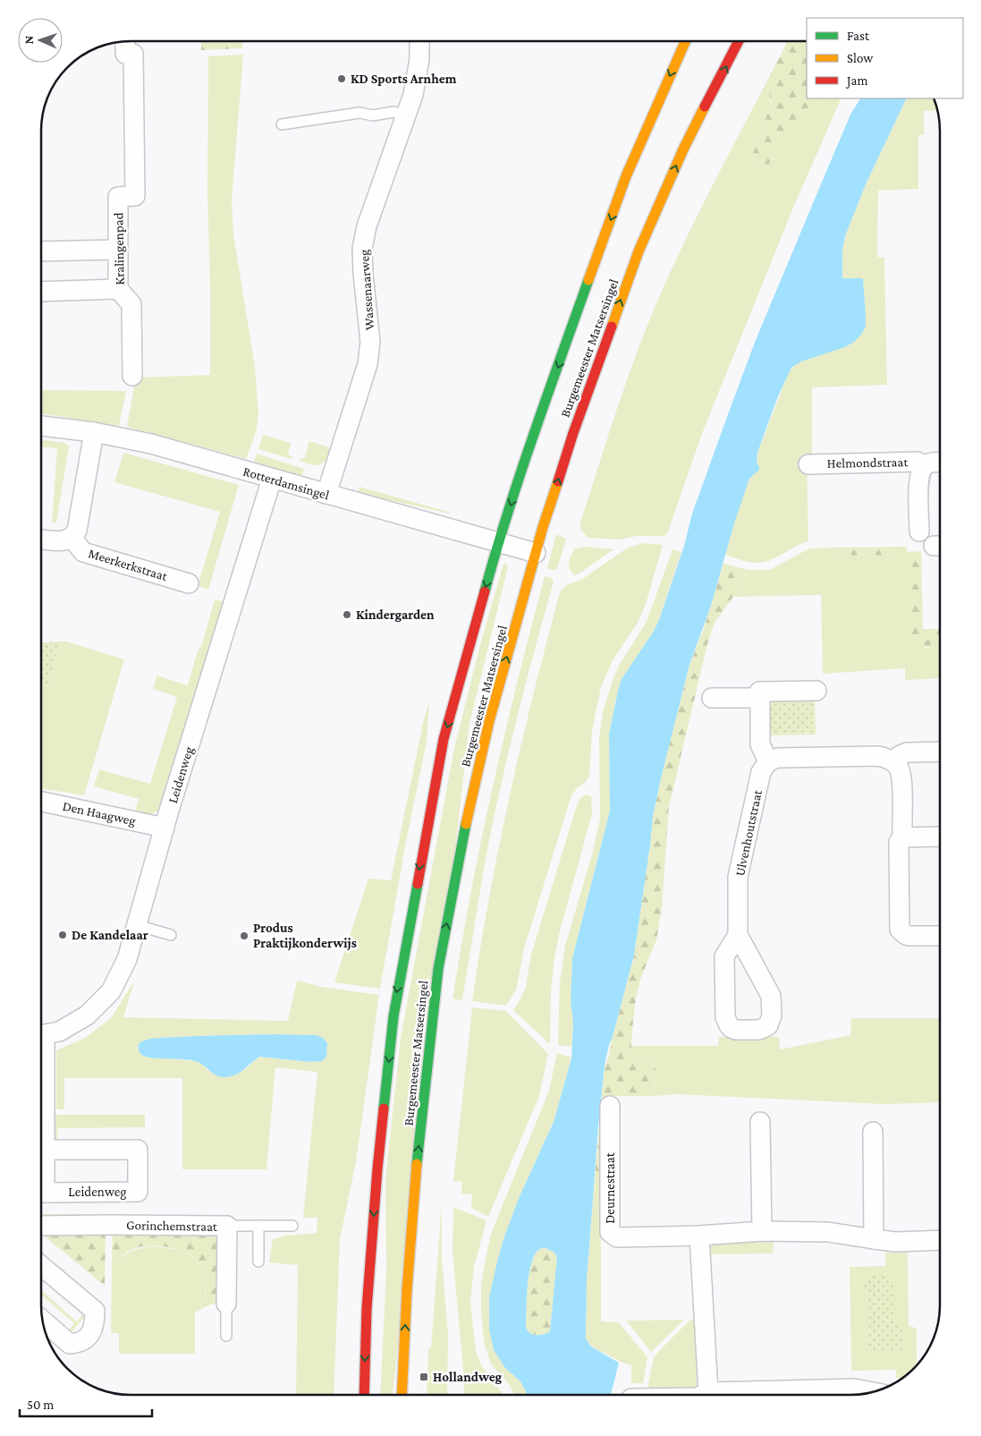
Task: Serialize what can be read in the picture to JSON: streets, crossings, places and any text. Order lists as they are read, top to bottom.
{
  "streets": {
    "main road": ["Burgemeester Matsersingel"],
    "street": [
      "Kralingenpad",
      "Wassenaarweg",
      "Helmondstraat",
      "Rotterdamsingel",
      "Meerkerkstraat",
      "Leidenweg",
      "Den Haagweg",
      "Ulvenhoutstraat",
      "Deurnestraat",
      "Gorinchemstraat"
    ]
  },
  "crossings": [
    ["Wassenaarweg", "Rotterdamsingel"],
    ["Burgemeester Matsersingel", "Rotterdamsingel"],
    ["Rotterdamsingel", "Meerkerkstraat"],
    ["Rotterdamsingel", "Leidenweg"],
    ["Leidenweg", "Den Haagweg"]
  ],
  "places": {
    "other": [
      "KD Sports Arnhem",
      "Kindergarden",
      "De Kandelaar",
      "Produs Praktijkonderwijs"
    ],
    "transit": ["Hollandweg"]
  },
  "legend": ["Fast", "Slow", "Jam"],
  "scale_bar": "50 m",
  "north": "left"
}
